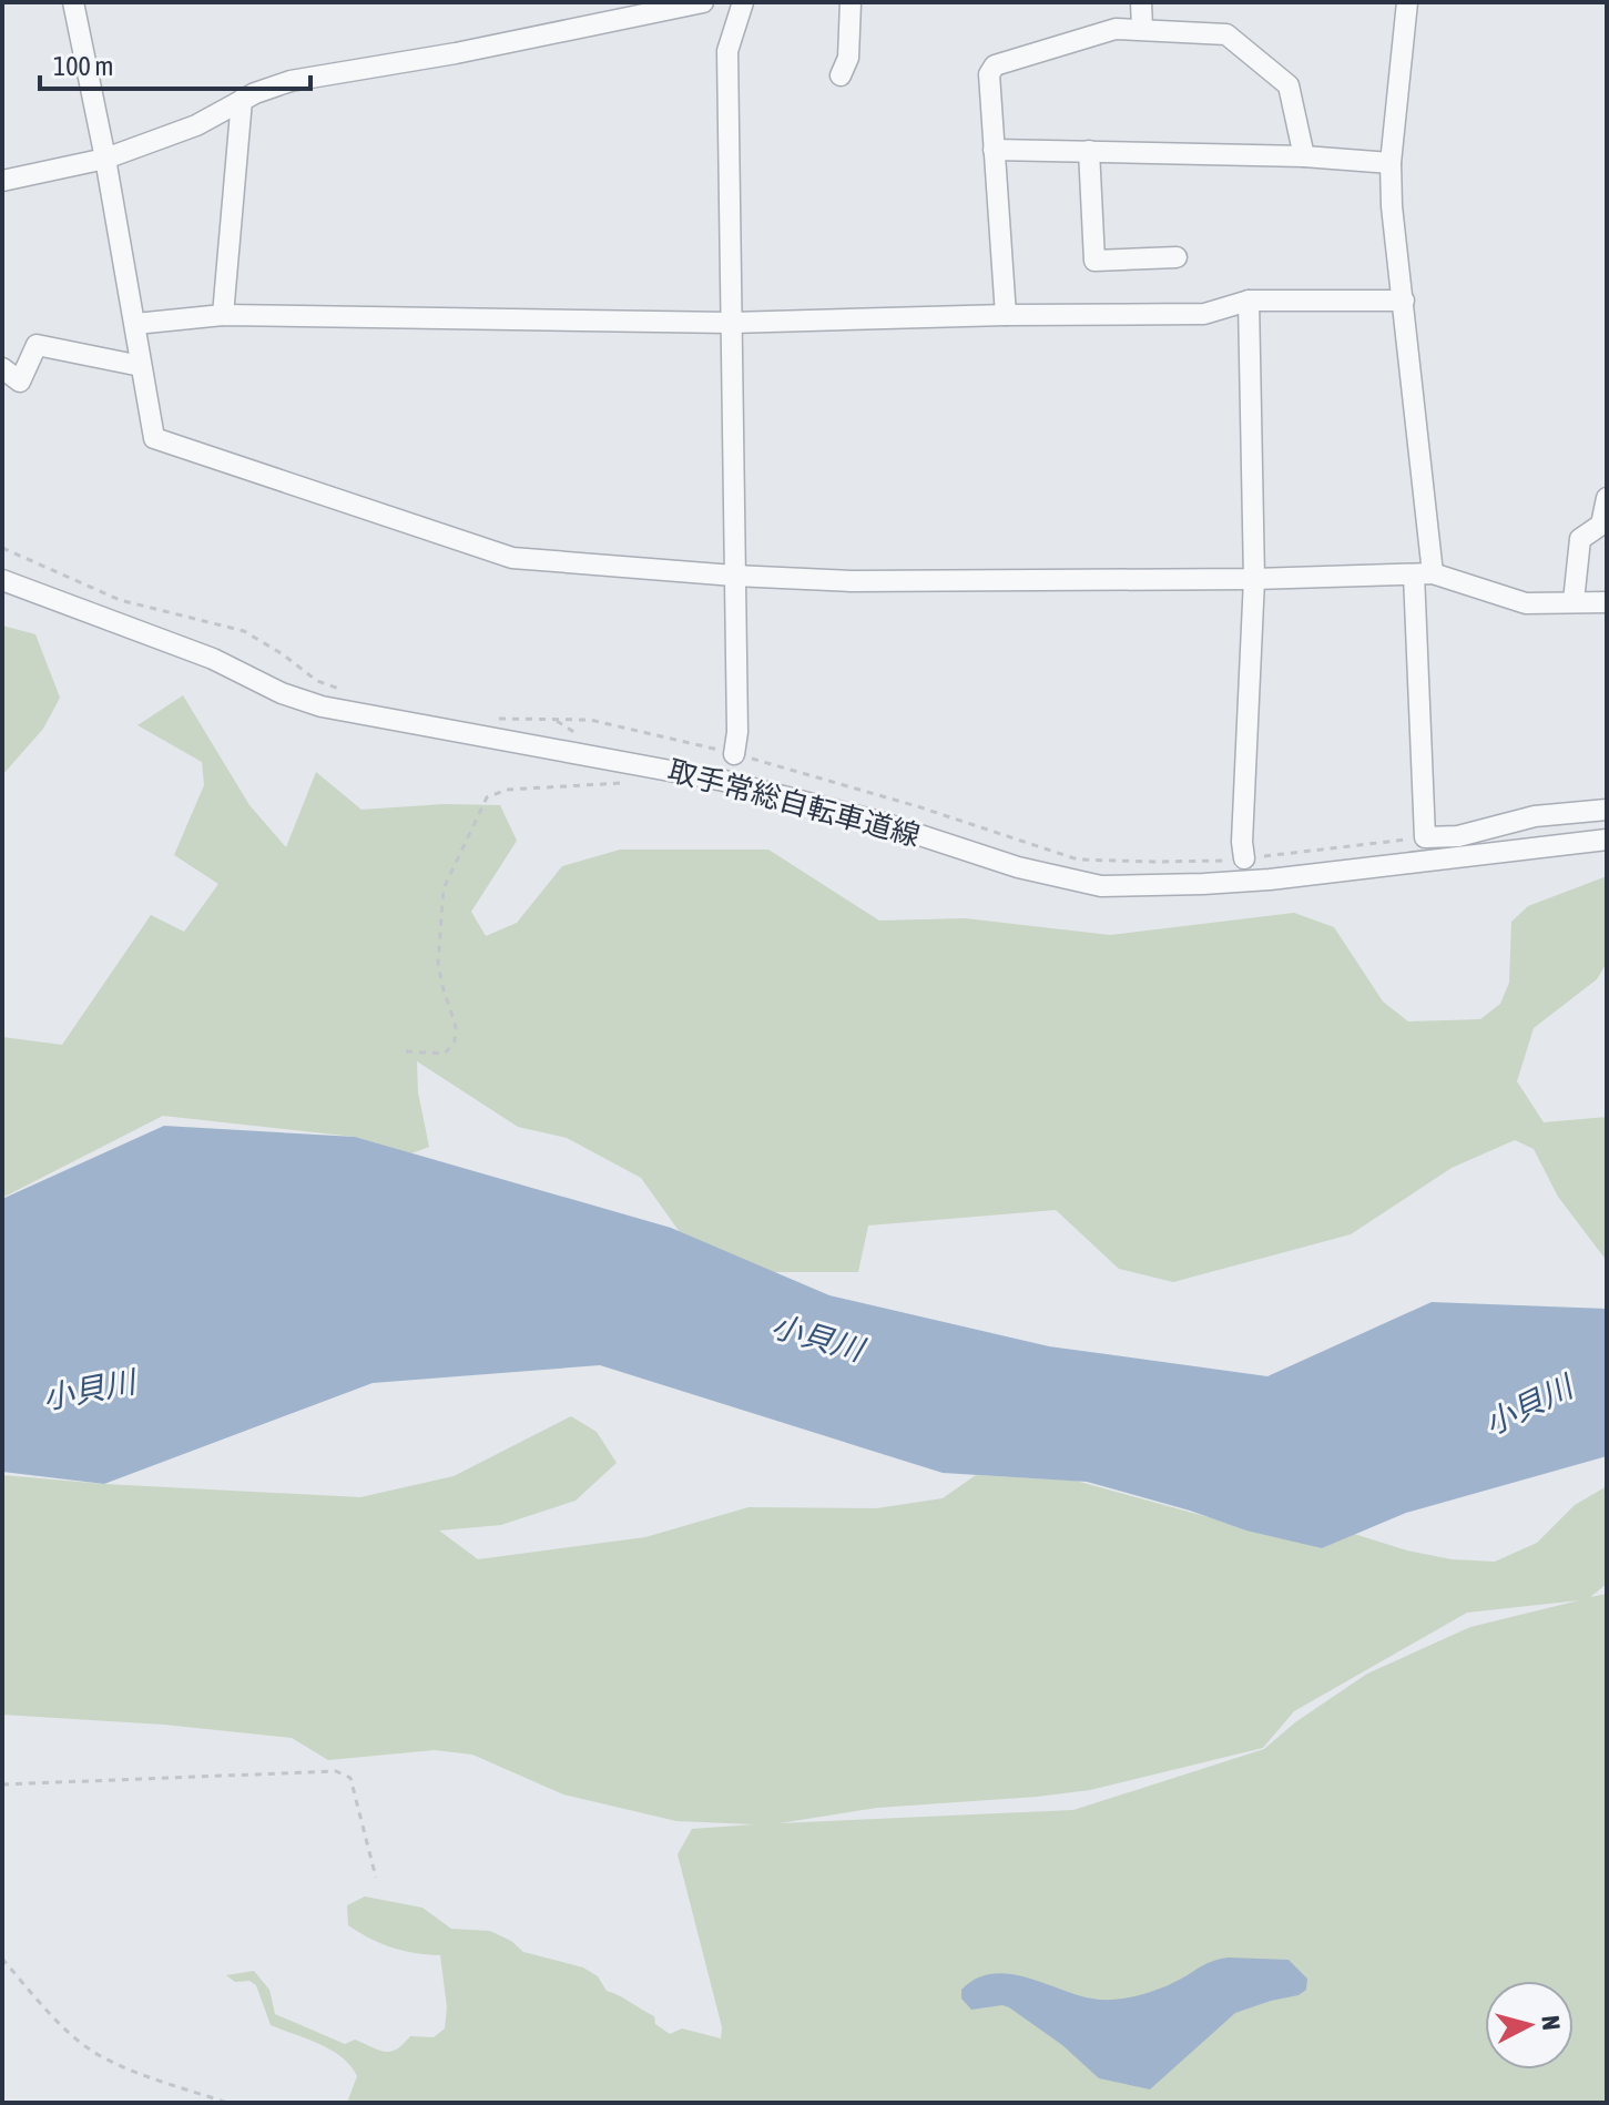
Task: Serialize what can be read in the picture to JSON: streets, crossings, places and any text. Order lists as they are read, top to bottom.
{
  "streets": {
    "street": ["取手常総自転車道線"]
  },
  "water": ["小貝川"],
  "scale_bar": "100 m",
  "north": "right"
}
